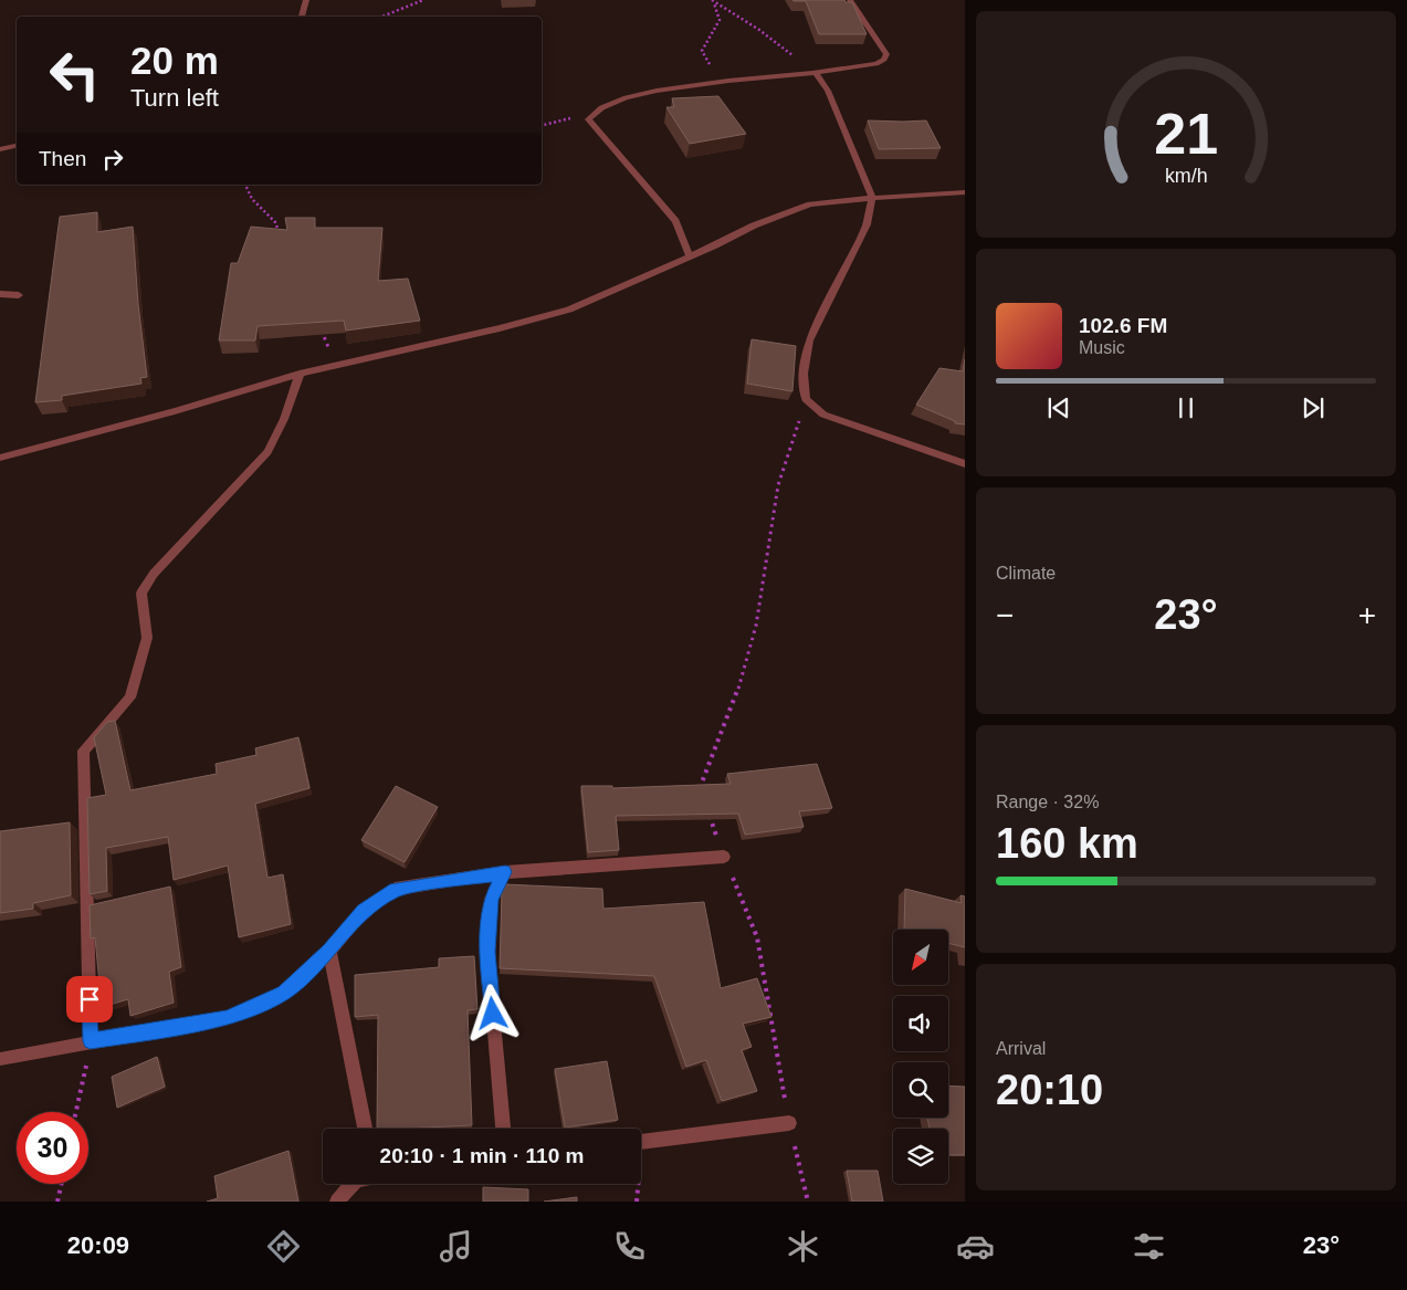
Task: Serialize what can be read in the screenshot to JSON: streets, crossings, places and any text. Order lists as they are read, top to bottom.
{
  "north": "bottom left",
  "page": {
    "turn": ["20 m", "Turn left"],
    "then": "Then",
    "song": ["102.6 FM", "Music"],
    "tile": [
      "Climate",
      ["Range · 32%", "160 km"],
      ["Arrival", "20:10"]
    ],
    "heat": ["−", "23°", "+"],
    "limit": "30",
    "trip": "20:10 · 1 min · 110 m",
    "tabs": ["20:09", "23°"],
    "gauge": ["21", "km/h"]
  }
}
